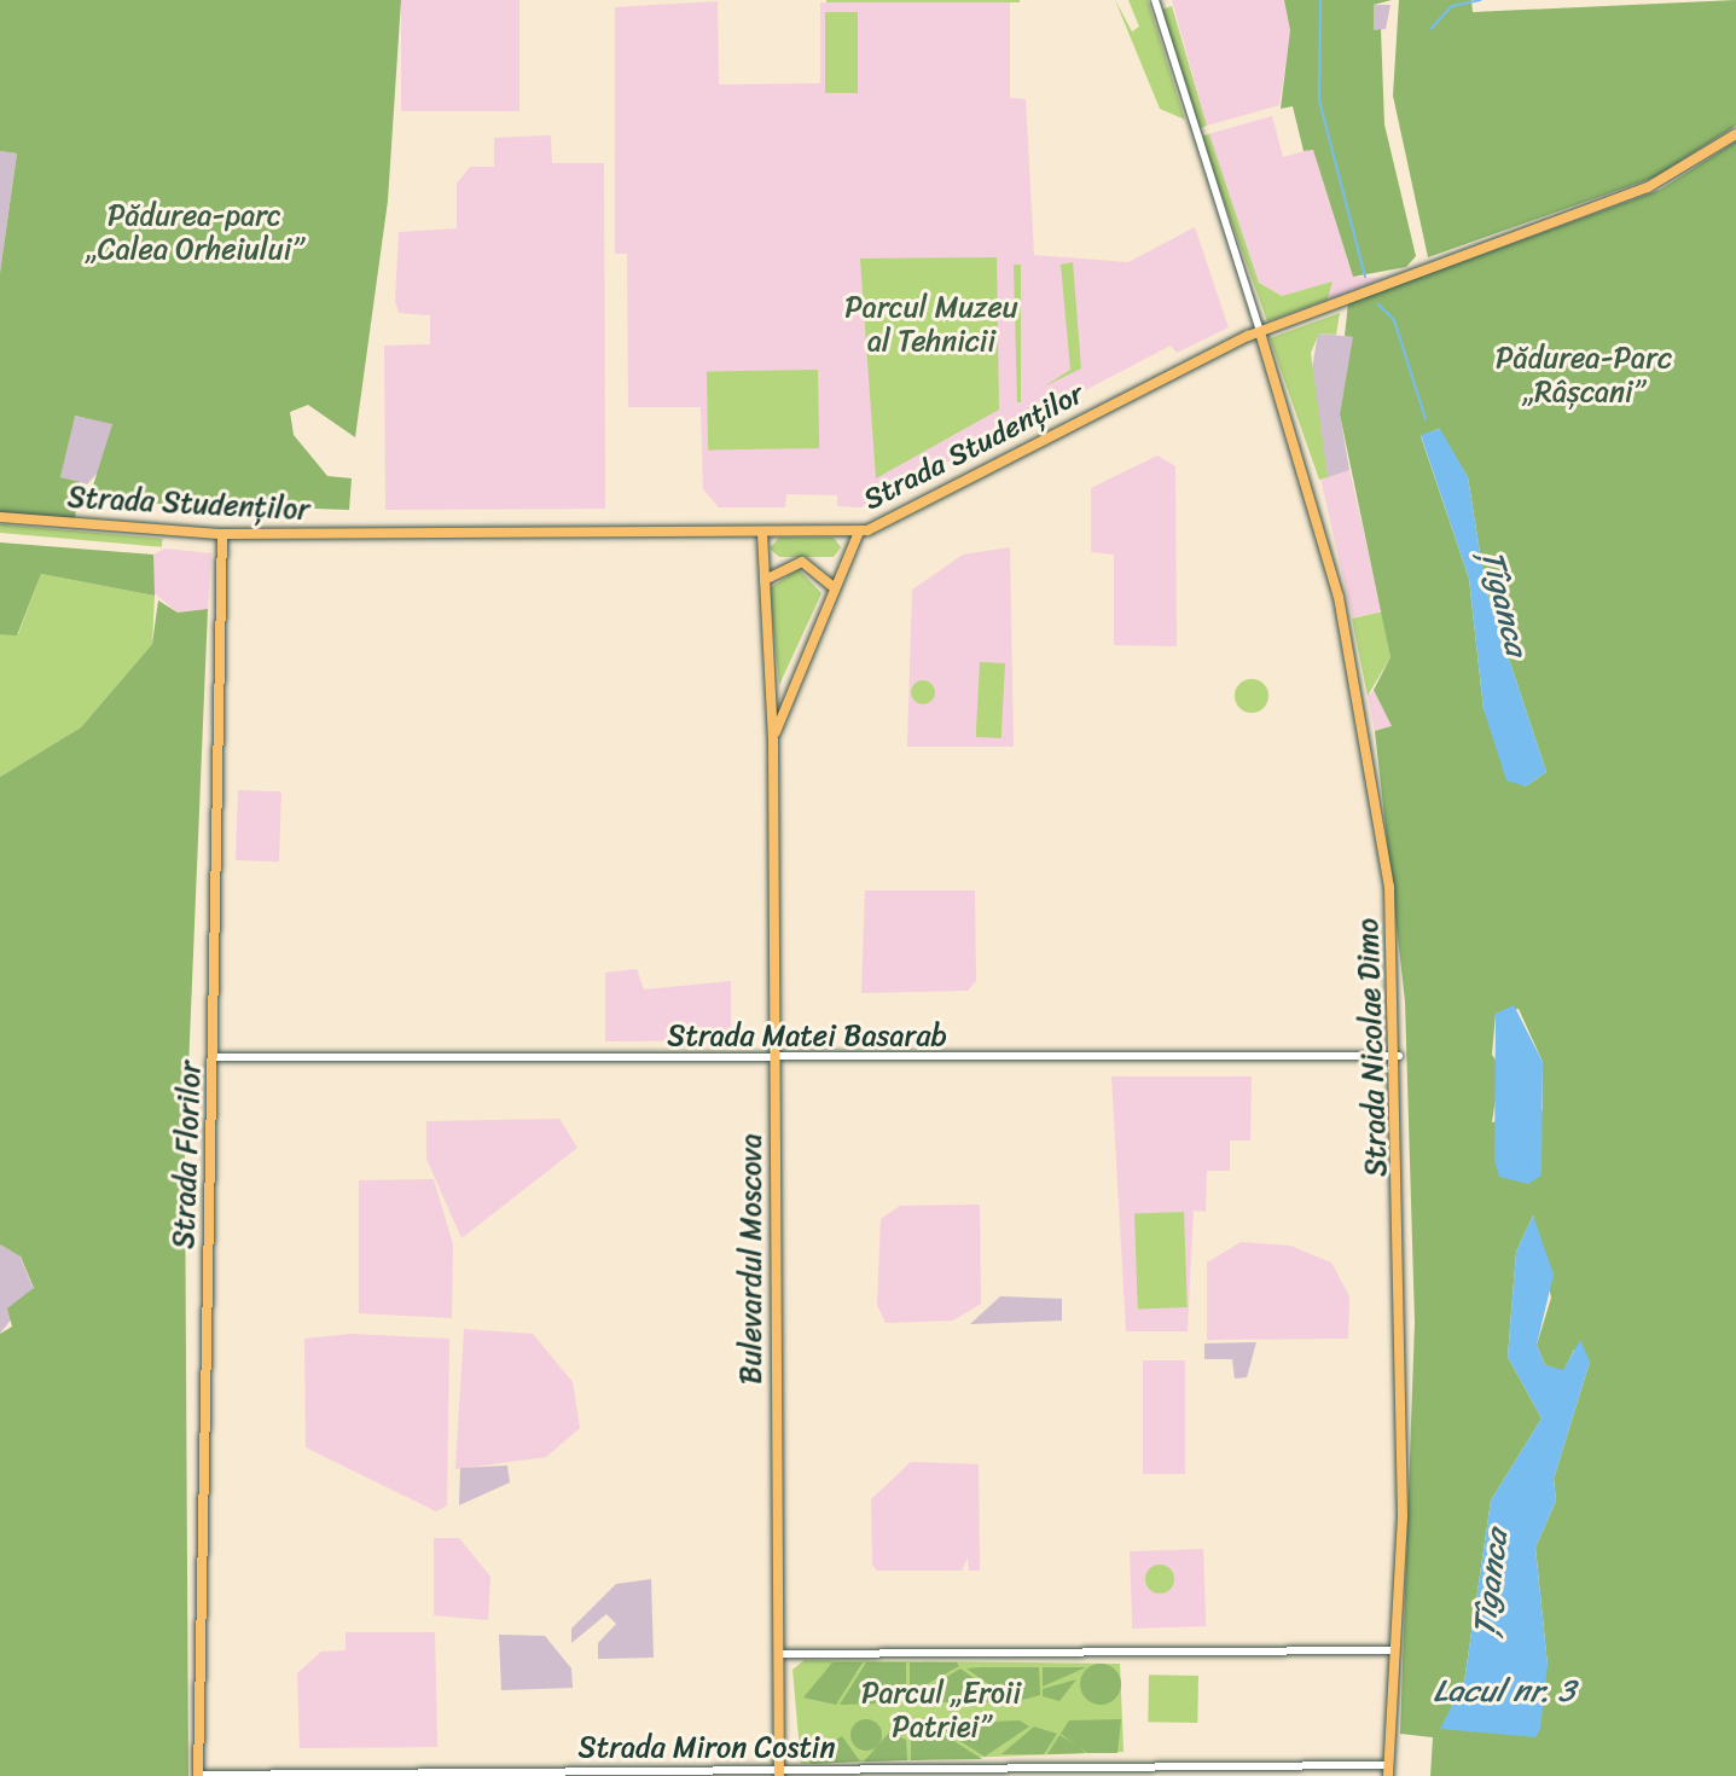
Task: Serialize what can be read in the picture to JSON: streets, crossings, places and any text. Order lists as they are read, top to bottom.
{
  "streets": {
    "main road": [
      "Strada Studenților",
      "Strada Nicolae Dimo",
      "Strada Florilor",
      "Bulevardul Moscova"
    ],
    "street": ["Strada Matei Basarab", "Strada Miron Costin"]
  },
  "crossings": [
    ["Strada Studenților", "Strada Nicolae Dimo"],
    ["Strada Studenților", "Strada Florilor"],
    ["Strada Studenților", "Bulevardul Moscova"],
    ["Strada Matei Basarab", "Strada Nicolae Dimo"],
    ["Strada Matei Basarab", "Strada Florilor"],
    ["Strada Matei Basarab", "Bulevardul Moscova"],
    ["Strada Nicolae Dimo", "Strada Miron Costin"],
    ["Strada Florilor", "Strada Miron Costin"],
    ["Bulevardul Moscova", "Strada Miron Costin"]
  ],
  "water": ["Țîganca", "Lacul nr. 3"],
  "parks": [
    "Pădurea-parc „Calea Orheiului”",
    "Parcul Muzeu al Tehnicii",
    "Pădurea-Parc „Râșcani”",
    "Parcul „Eroii Patriei”"
  ]
}
